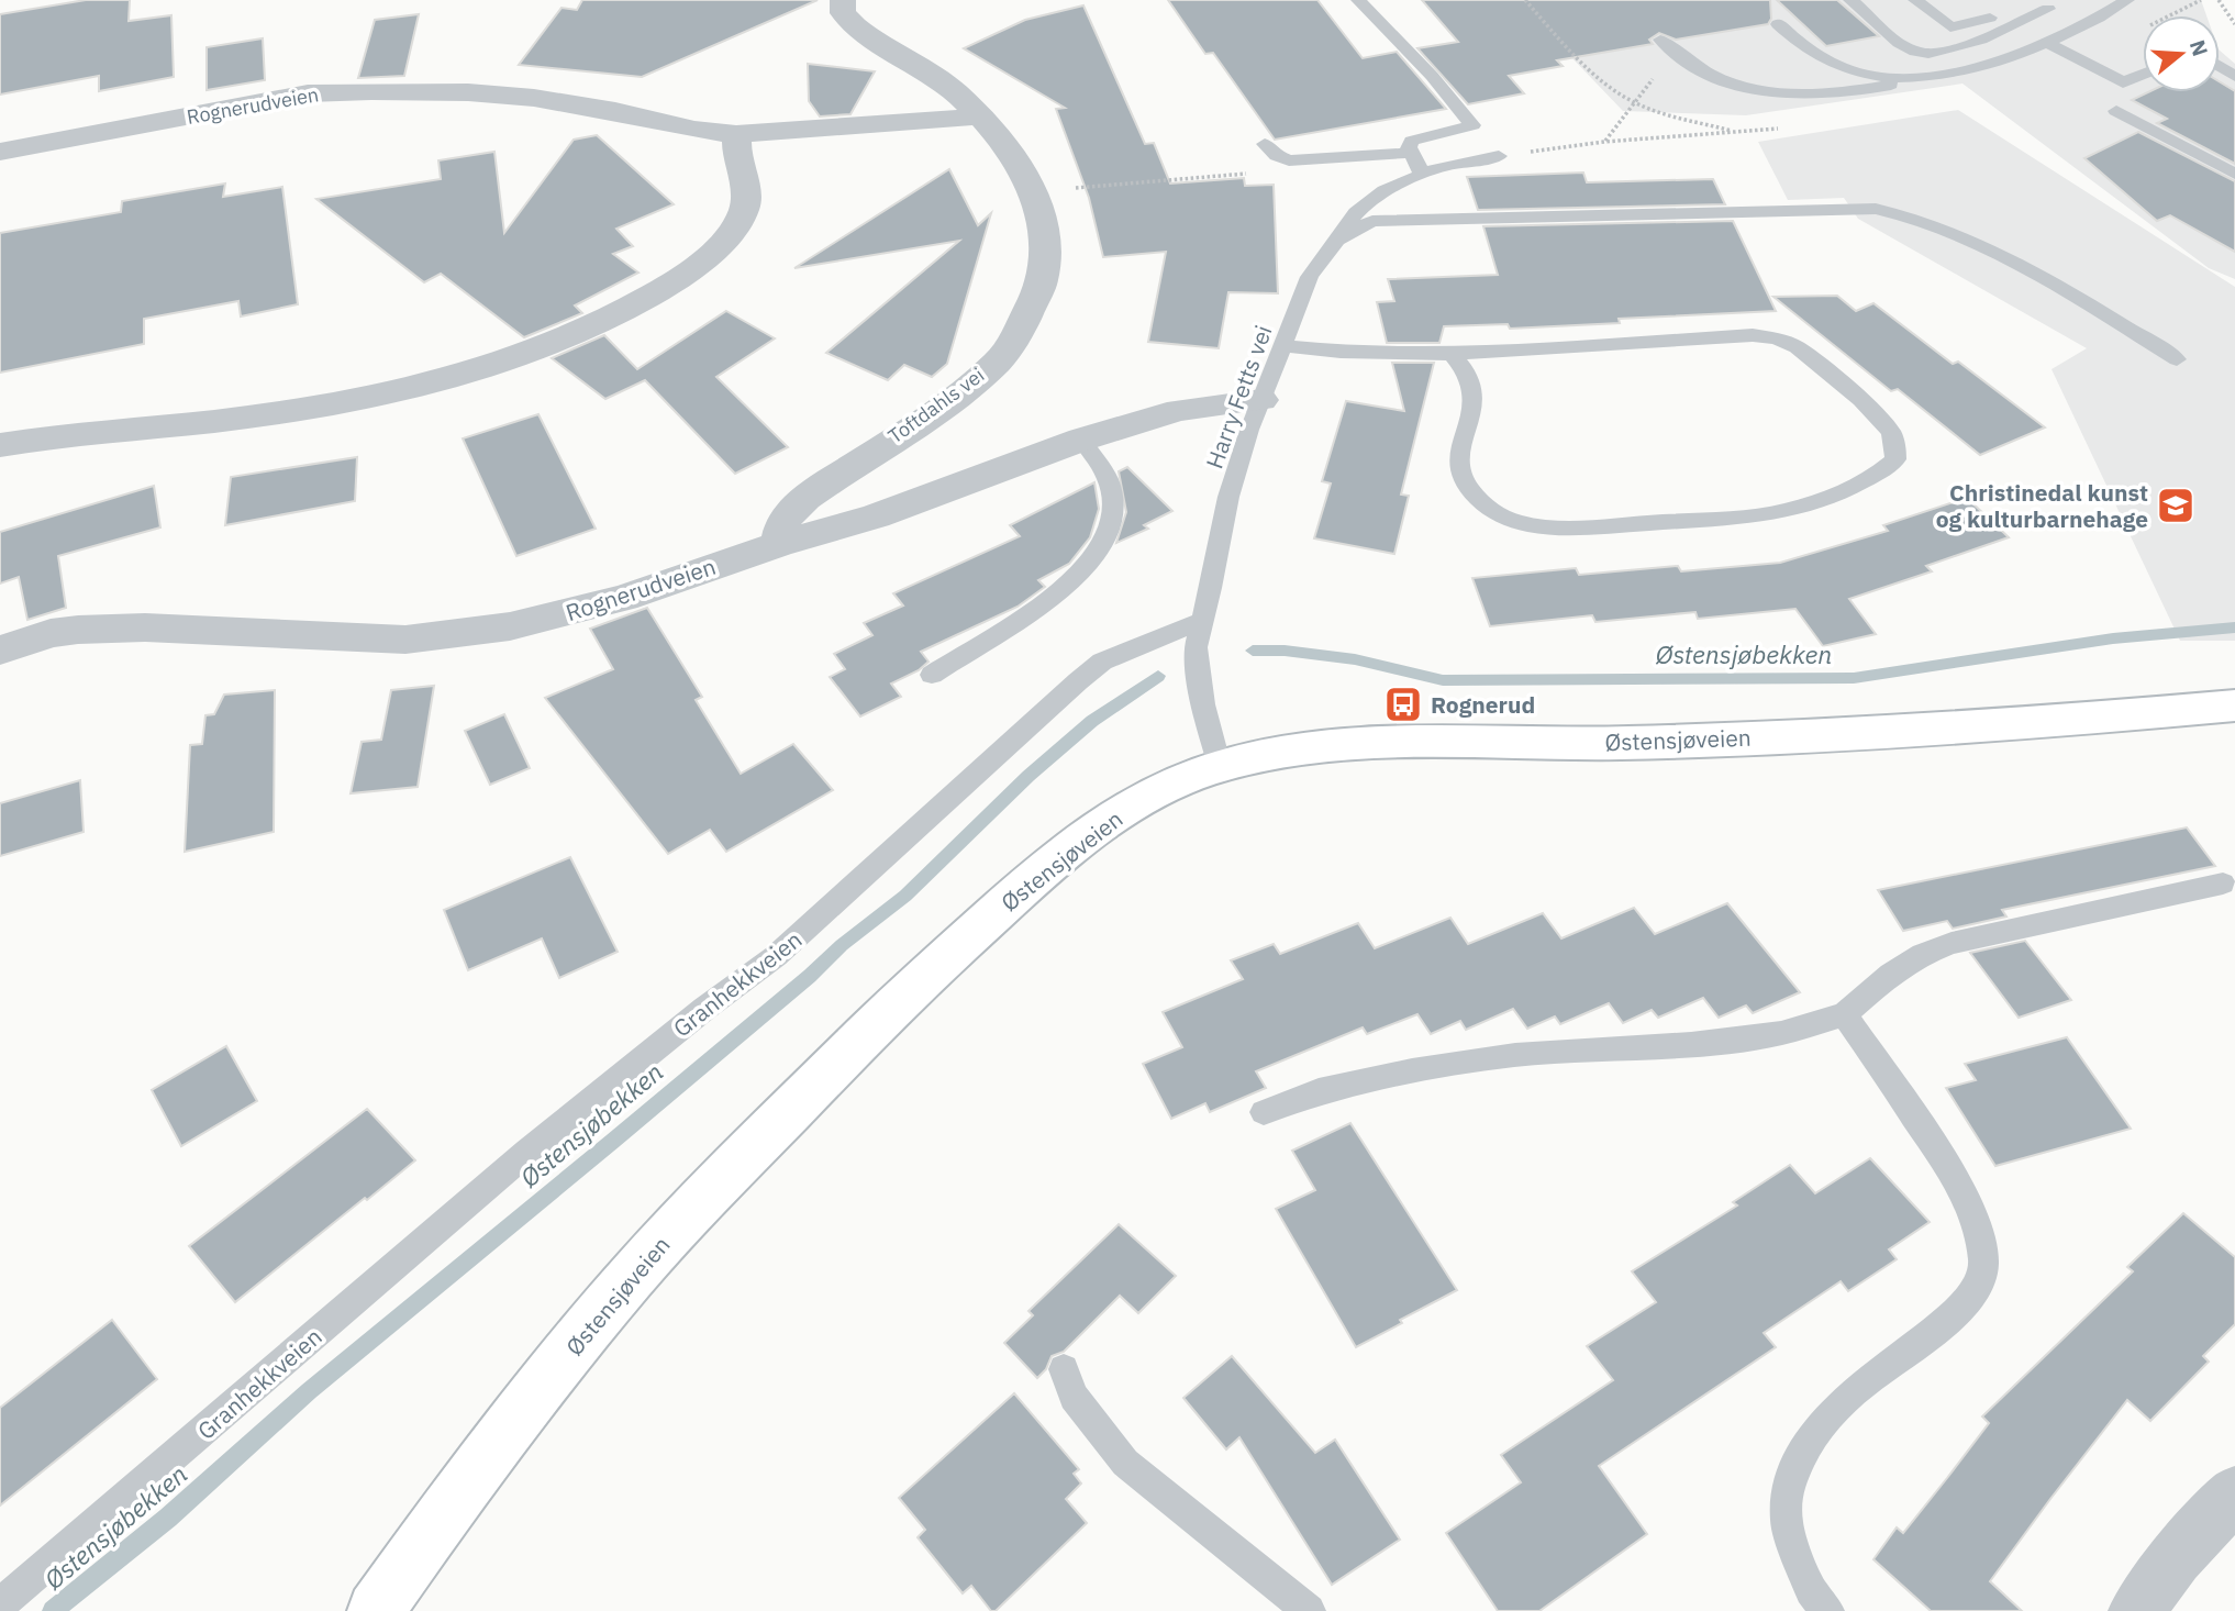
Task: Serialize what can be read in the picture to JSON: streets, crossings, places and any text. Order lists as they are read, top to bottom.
{
  "streets": {
    "main road": ["Østensjøveien"],
    "street": ["Rognerudveien", "Toftdahls vei"],
    "lane": ["Harry Fetts vei", "Granhekkveien"]
  },
  "crossings": [
    ["Rognerudveien", "Harry Fetts vei"],
    ["Rognerudveien", "Toftdahls vei"],
    ["Harry Fetts vei", "Østensjøveien"],
    ["Harry Fetts vei", "Granhekkveien"]
  ],
  "water": ["Østensjøbekken"],
  "places": {
    "school or university": ["Christinedal kunst og kulturbarnehage"],
    "bus stop": ["Rognerud"]
  },
  "north": "right"
}
